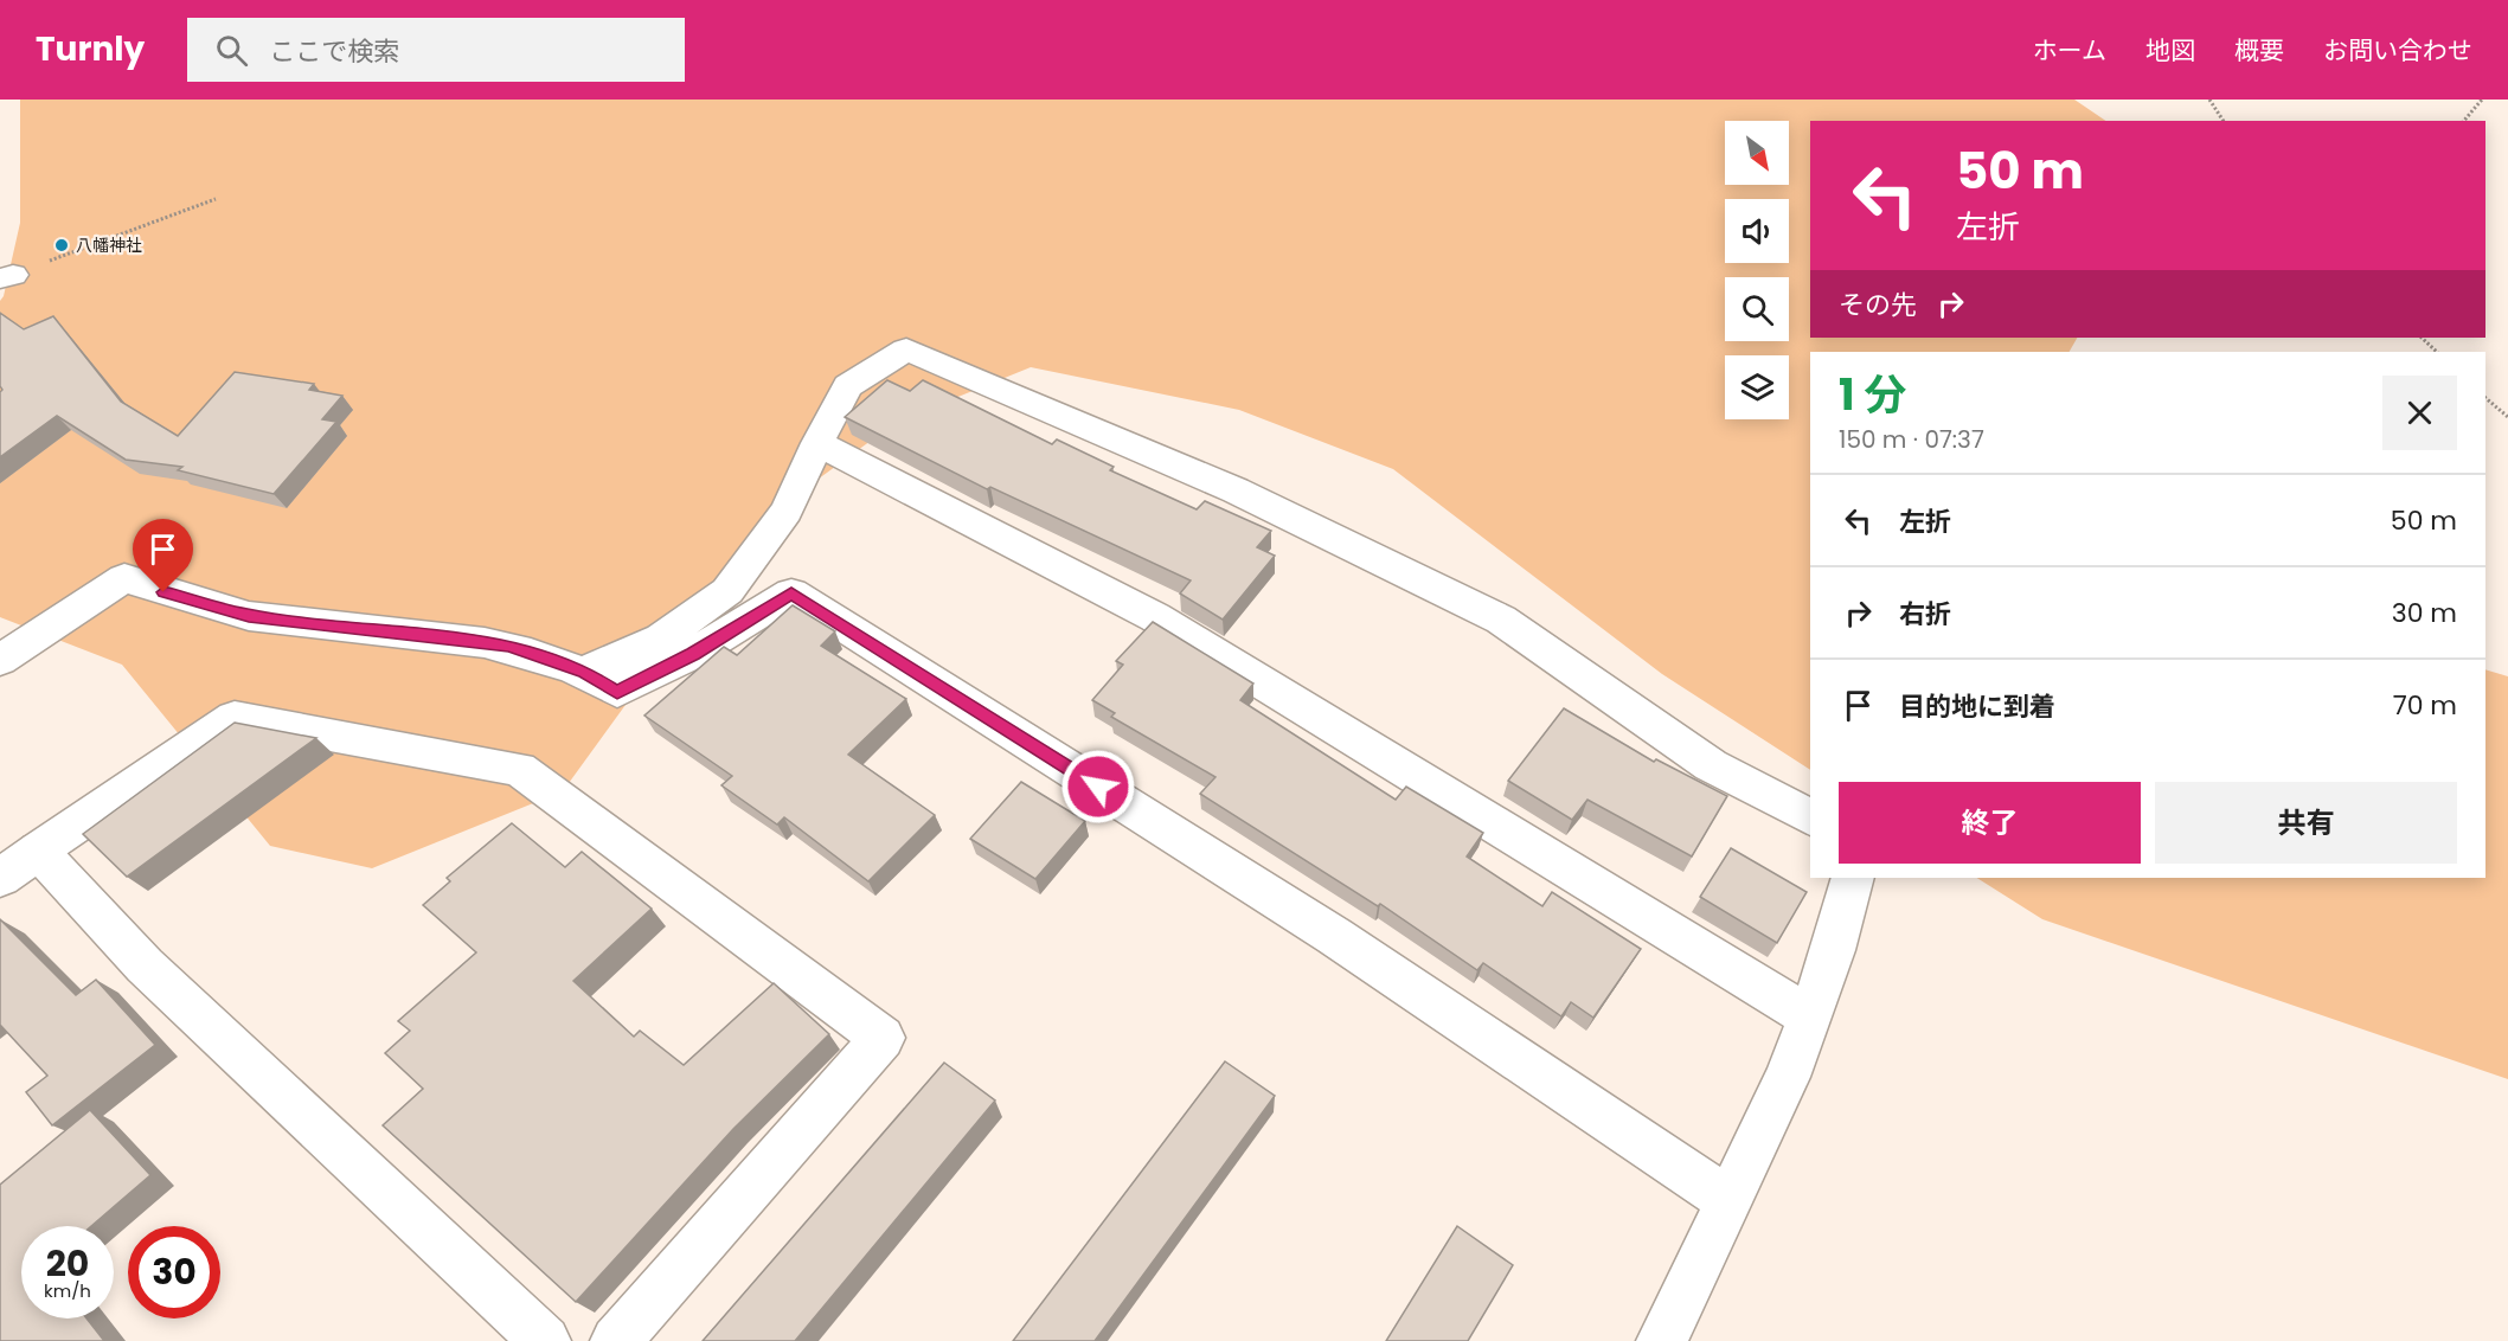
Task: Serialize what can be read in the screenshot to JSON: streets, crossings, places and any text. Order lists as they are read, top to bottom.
{
  "places": ["八幡神社"],
  "north": "bottom right",
  "page": {
    "header": "Turnly",
    "search": "ここで検索",
    "nav": [
      "ホーム",
      "地図",
      "概要",
      "お問い合わせ"
    ],
    "turn": ["50 m", "左折"],
    "then": "その先",
    "heading": ["1 分", "150 m · 07:37"],
    "list": [
      {
        "name": "左折",
        "value": "50 m"
      },
      {
        "name": "右折",
        "value": "30 m"
      },
      {
        "name": "目的地に到着",
        "value": "70 m"
      }
    ],
    "buttons": ["終了", "共有"],
    "speed": "20 km/h",
    "limit": "30"
  }
}
